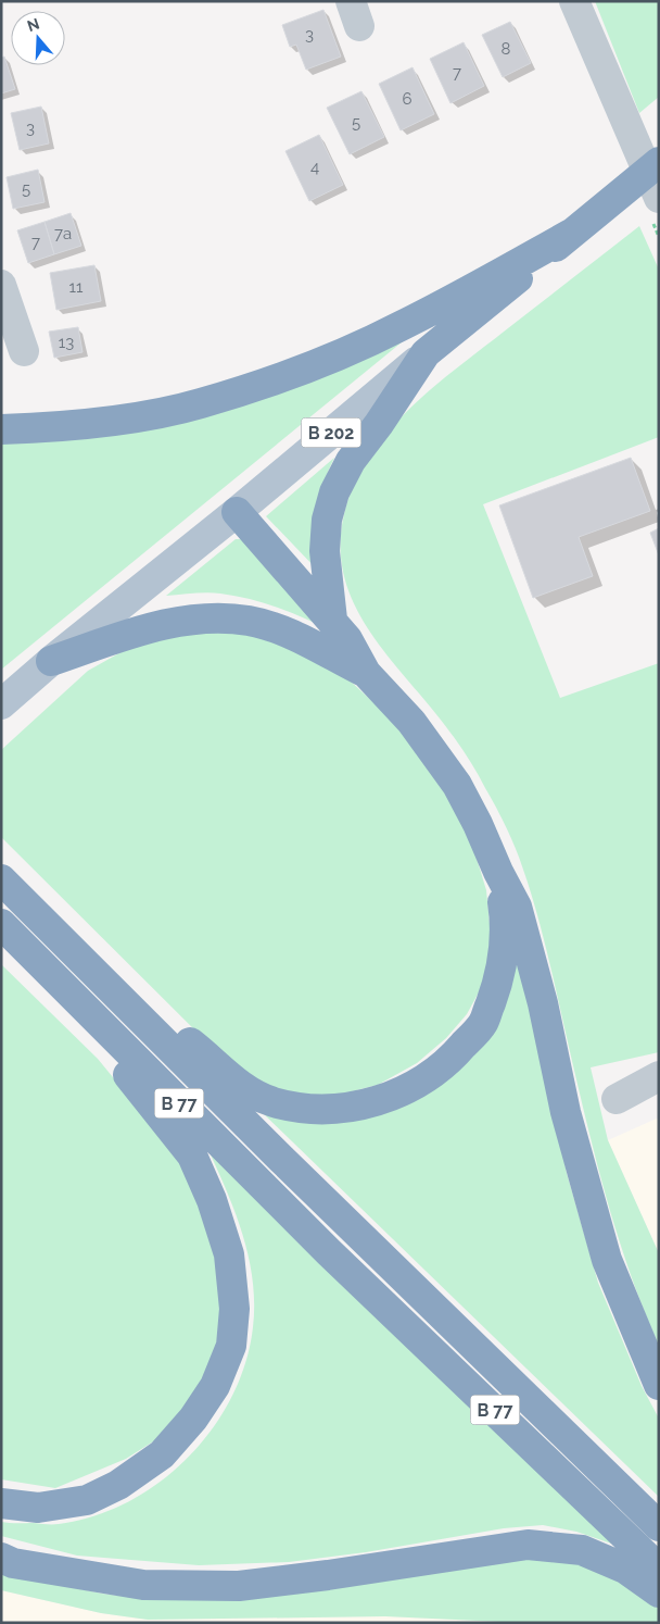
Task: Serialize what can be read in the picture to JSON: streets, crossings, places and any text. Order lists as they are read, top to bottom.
{
  "streets": {
    "highway": ["B 202", "B 77"]
  },
  "house_numbers": [
    "3",
    "8",
    "7",
    "6",
    "5",
    "3",
    "4",
    "5",
    "7a",
    "7",
    "11",
    "13"
  ],
  "north": "top"
}
